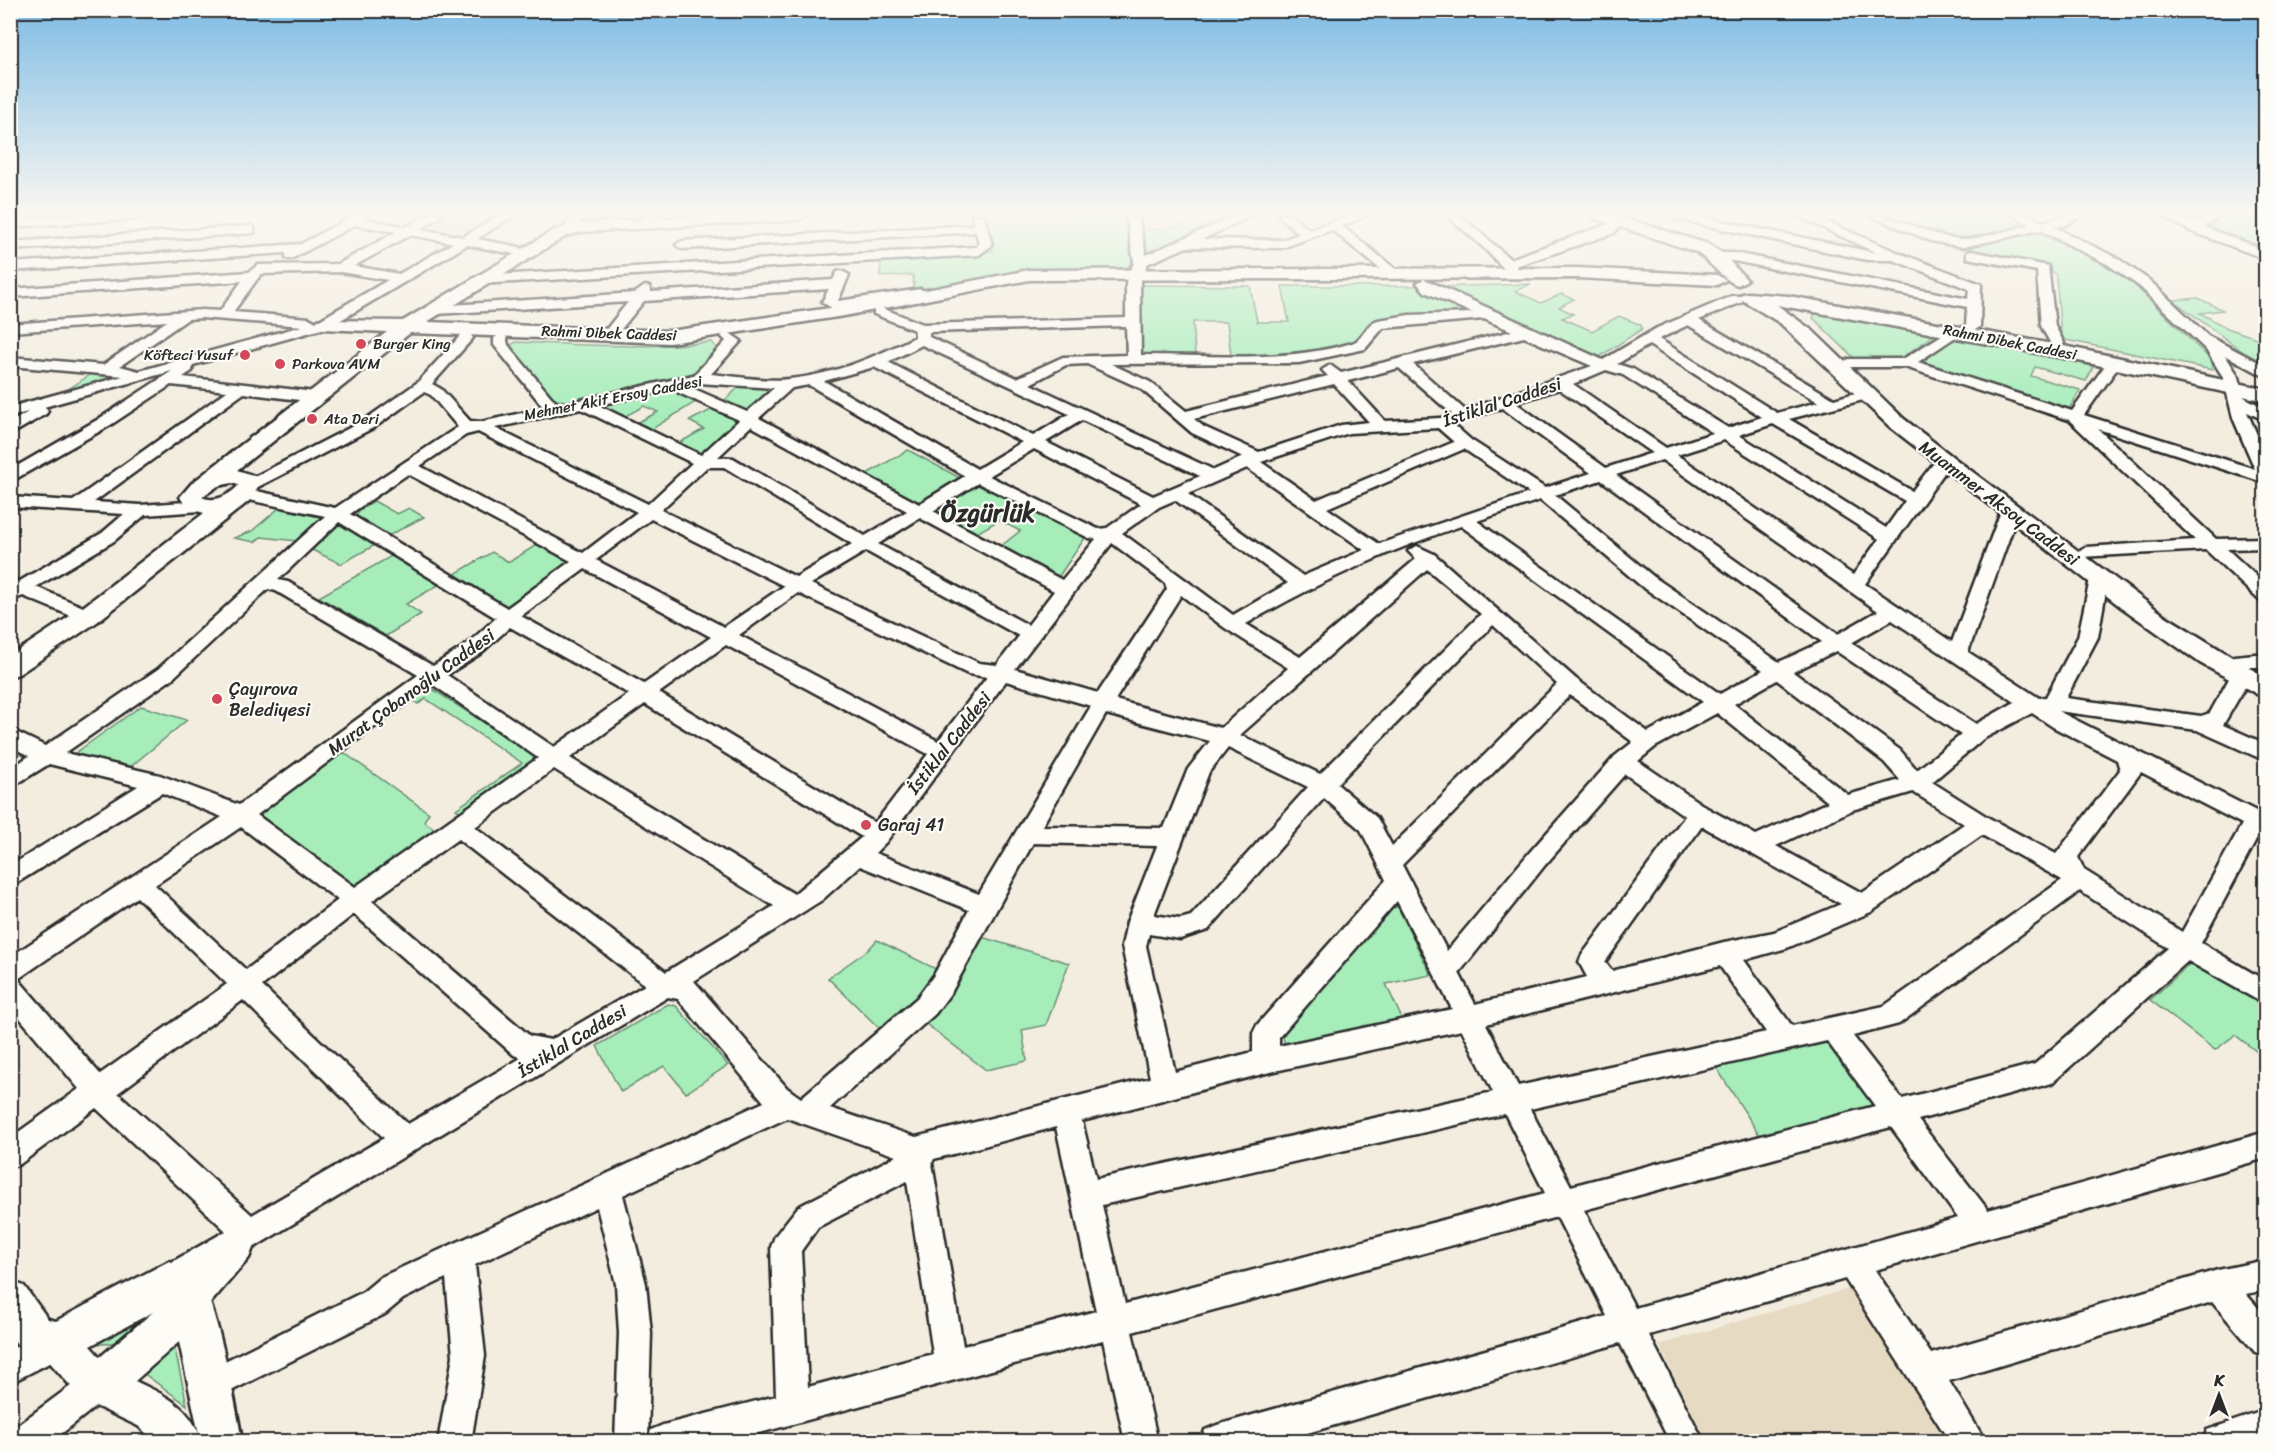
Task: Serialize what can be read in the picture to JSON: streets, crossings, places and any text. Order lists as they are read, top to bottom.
{
  "streets": {
    "main road": ["Rahmi Dibek Caddesi", "Muammer Aksoy Caddesi"],
    "street": ["Mehmet Akif Ersoy Caddesi", "İstiklal Caddesi", "Murat Çobanoğlu Caddesi"]
  },
  "crossings": [
    ["Rahmi Dibek Caddesi", "İstiklal Caddesi"],
    ["Rahmi Dibek Caddesi", "Muammer Aksoy Caddesi"],
    ["Mehmet Akif Ersoy Caddesi", "Murat Çobanoğlu Caddesi"],
    ["İstiklal Caddesi", "Muammer Aksoy Caddesi"]
  ],
  "districts": ["Özgürlük"],
  "places": [
    "Burger King",
    "Köfteci Yusuf",
    "Parkova AVM",
    "Ata Deri",
    "Çayırova Belediyesi",
    "Garaj 41"
  ],
  "north": "top"
}
